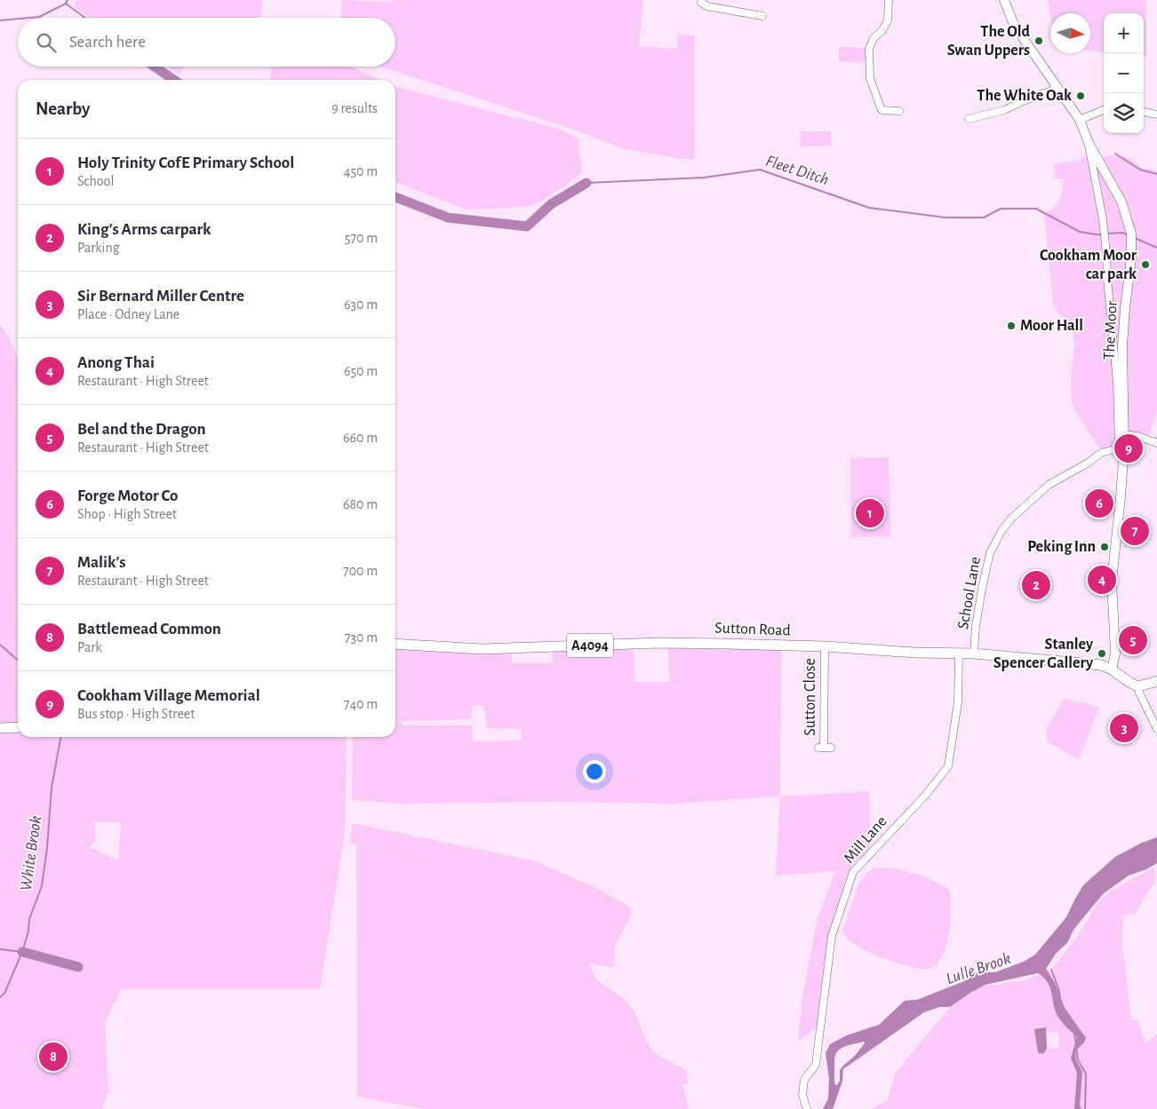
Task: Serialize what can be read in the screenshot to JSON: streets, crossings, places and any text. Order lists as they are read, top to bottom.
{
  "streets": {
    "main road": ["The Moor", "Sutton Road", "A4094"],
    "street": ["School Lane", "Sutton Close", "Mill Lane"]
  },
  "crossings": [
    ["The Moor", "School Lane"],
    ["The Moor", "Sutton Road"],
    ["The Moor", "A4094"],
    ["School Lane", "Sutton Road"],
    ["Sutton Road", "A4094"],
    ["Sutton Road", "Sutton Close"],
    ["Sutton Road", "Mill Lane"]
  ],
  "water": ["Fleet Ditch", "White Brook", "Lulle Brook"],
  "places": [
    "The Old Swan Uppers",
    "The White Oak",
    "Cookham Moor car park",
    "Moor Hall",
    "Peking Inn",
    "Stanley Spencer Gallery"
  ],
  "north": "right",
  "page": {
    "map_buttons": ["+", "−"],
    "search": "Search here",
    "heading": ["Nearby", "9 results"],
    "list": [
      {
        "mark": "1",
        "name": "Holy Trinity CofE Primary School",
        "note": "School",
        "value": "450 m"
      },
      {
        "mark": "2",
        "name": "King's Arms carpark",
        "note": "Parking",
        "value": "570 m"
      },
      {
        "mark": "3",
        "name": "Sir Bernard Miller Centre",
        "note": "Place · Odney Lane",
        "value": "630 m"
      },
      {
        "mark": "4",
        "name": "Anong Thai",
        "note": "Restaurant · High Street",
        "value": "650 m"
      },
      {
        "mark": "5",
        "name": "Bel and the Dragon",
        "note": "Restaurant · High Street",
        "value": "660 m"
      },
      {
        "mark": "6",
        "name": "Forge Motor Co",
        "note": "Shop · High Street",
        "value": "680 m"
      },
      {
        "mark": "7",
        "name": "Malik's",
        "note": "Restaurant · High Street",
        "value": "700 m"
      },
      {
        "mark": "8",
        "name": "Battlemead Common",
        "note": "Park",
        "value": "730 m"
      },
      {
        "mark": "9",
        "name": "Cookham Village Memorial",
        "note": "Bus stop · High Street",
        "value": "740 m"
      }
    ],
    "pins": [
      "9",
      "6",
      "1",
      "7",
      "4",
      "2",
      "5",
      "3",
      "8"
    ]
  }
}
